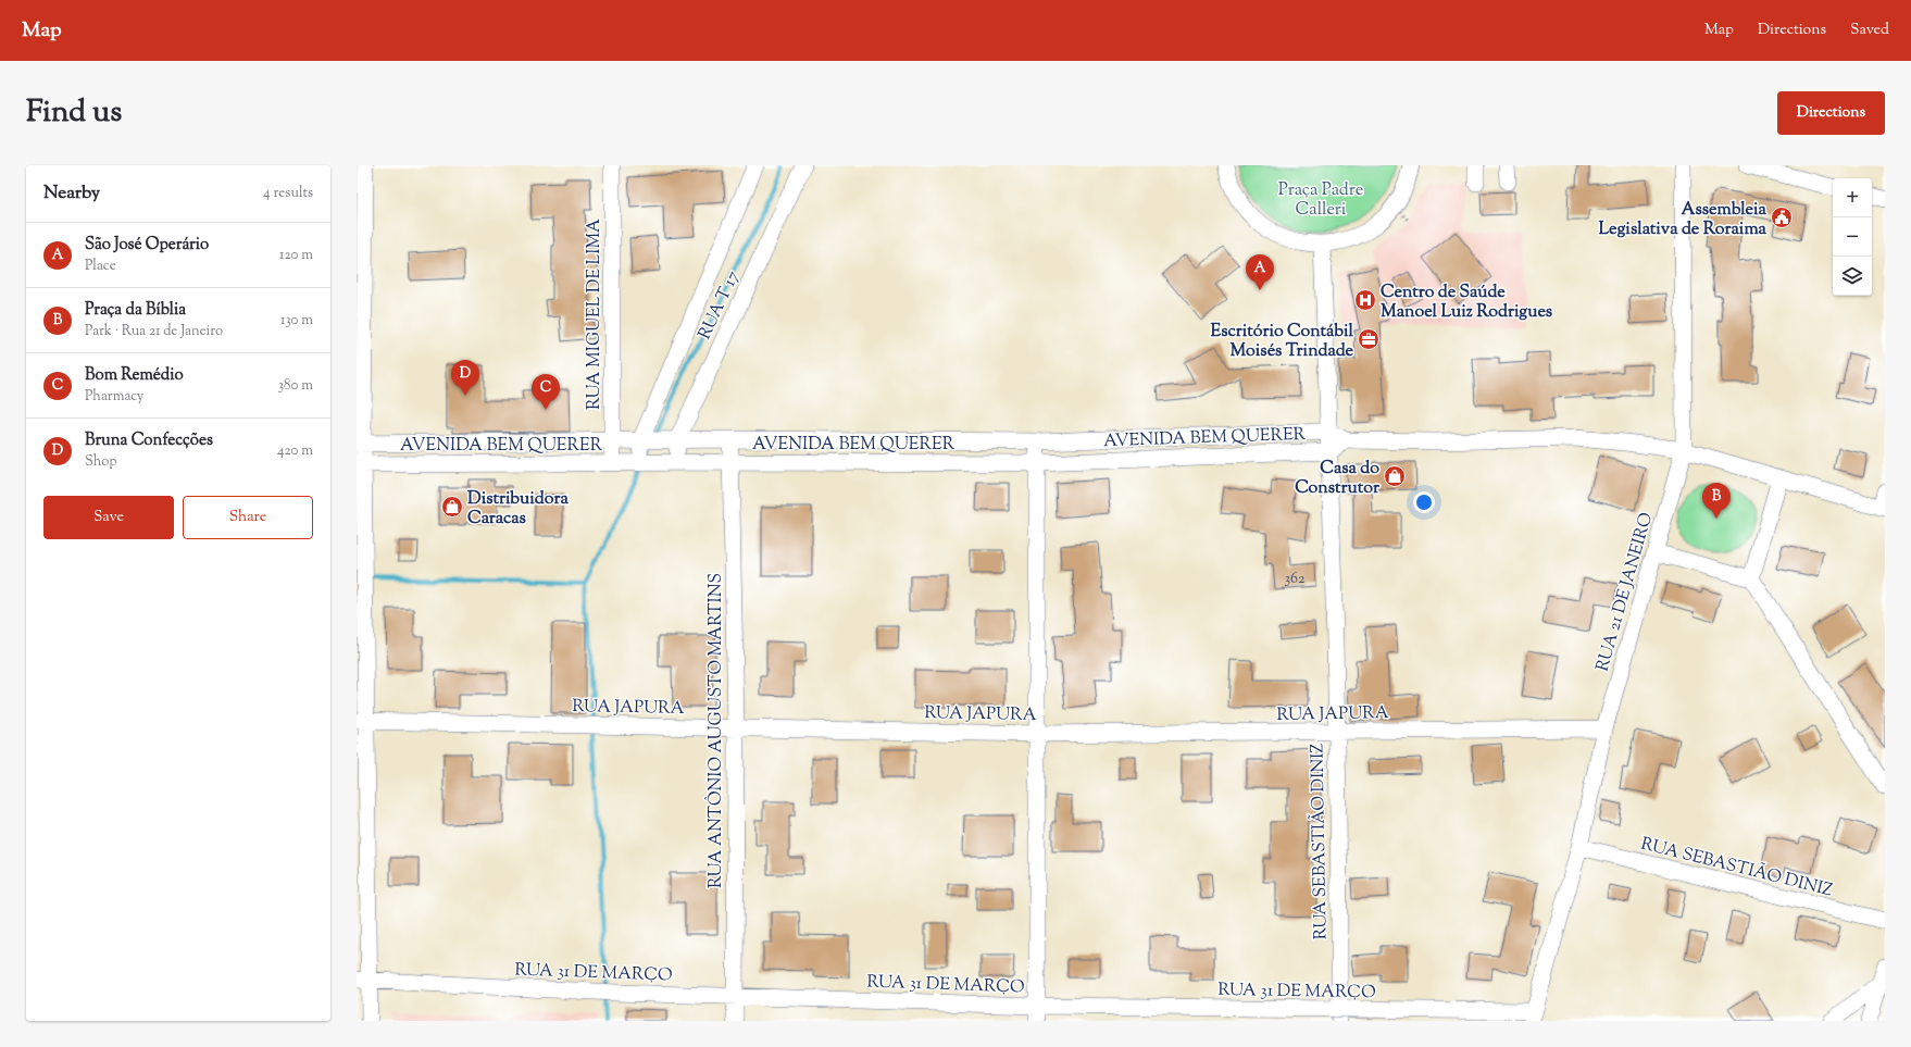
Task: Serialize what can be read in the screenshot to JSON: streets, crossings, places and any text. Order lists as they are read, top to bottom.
{
  "streets": {
    "street": [
      "RUA T 17",
      "RUA MIGUEL DE LIMA",
      "AVENIDA BEM QUERER",
      "RUA 21 DE JANEIRO",
      "RUA JAPURA",
      "RUA ANTÔNIO AUGUSTO MARTINS",
      "RUA SEBASTIÃO DINIZ",
      "RUA 31 DE MARÇO"
    ]
  },
  "crossings": [
    ["RUA T 17", "AVENIDA BEM QUERER"],
    ["RUA MIGUEL DE LIMA", "AVENIDA BEM QUERER"],
    ["AVENIDA BEM QUERER", "RUA 21 DE JANEIRO"],
    ["AVENIDA BEM QUERER", "RUA ANTÔNIO AUGUSTO MARTINS"],
    ["AVENIDA BEM QUERER", "RUA SEBASTIÃO DINIZ"],
    ["RUA 21 DE JANEIRO", "RUA JAPURA"],
    ["RUA 21 DE JANEIRO", "RUA SEBASTIÃO DINIZ"],
    ["RUA 21 DE JANEIRO", "RUA 31 DE MARÇO"],
    ["RUA JAPURA", "RUA ANTÔNIO AUGUSTO MARTINS"],
    ["RUA JAPURA", "RUA SEBASTIÃO DINIZ"],
    ["RUA ANTÔNIO AUGUSTO MARTINS", "RUA 31 DE MARÇO"],
    ["RUA SEBASTIÃO DINIZ", "RUA 31 DE MARÇO"]
  ],
  "parks": ["Praça Padre Calleri"],
  "places": {
    "public building": ["Assembleia Legislativa de Roraima"],
    "hospital": ["Centro de Saúde Manoel Luiz Rodrigues"],
    "office": ["Escritório Contábil Moisés Trindade"],
    "shop": ["Casa do Construtor", "Distribuidora Caracas"]
  },
  "house_numbers": ["362"],
  "page": {
    "header": "Map",
    "nav": ["Map", "Directions", "Saved"],
    "title": "Find us",
    "buttons": [
      "Directions",
      ["Save", "Share"]
    ],
    "heading": ["Nearby", "4 results"],
    "map_buttons": ["+", "−"],
    "list": [
      {
        "mark": "A",
        "name": "São José Operário",
        "note": "Place",
        "value": "120 m"
      },
      {
        "mark": "B",
        "name": "Praça da Bíblia",
        "note": "Park · Rua 21 de Janeiro",
        "value": "130 m"
      },
      {
        "mark": "C",
        "name": "Bom Remédio",
        "note": "Pharmacy",
        "value": "380 m"
      },
      {
        "mark": "D",
        "name": "Bruna Confecções",
        "note": "Shop",
        "value": "420 m"
      }
    ],
    "pins": [
      "A",
      "D",
      "C",
      "B"
    ]
  }
}
